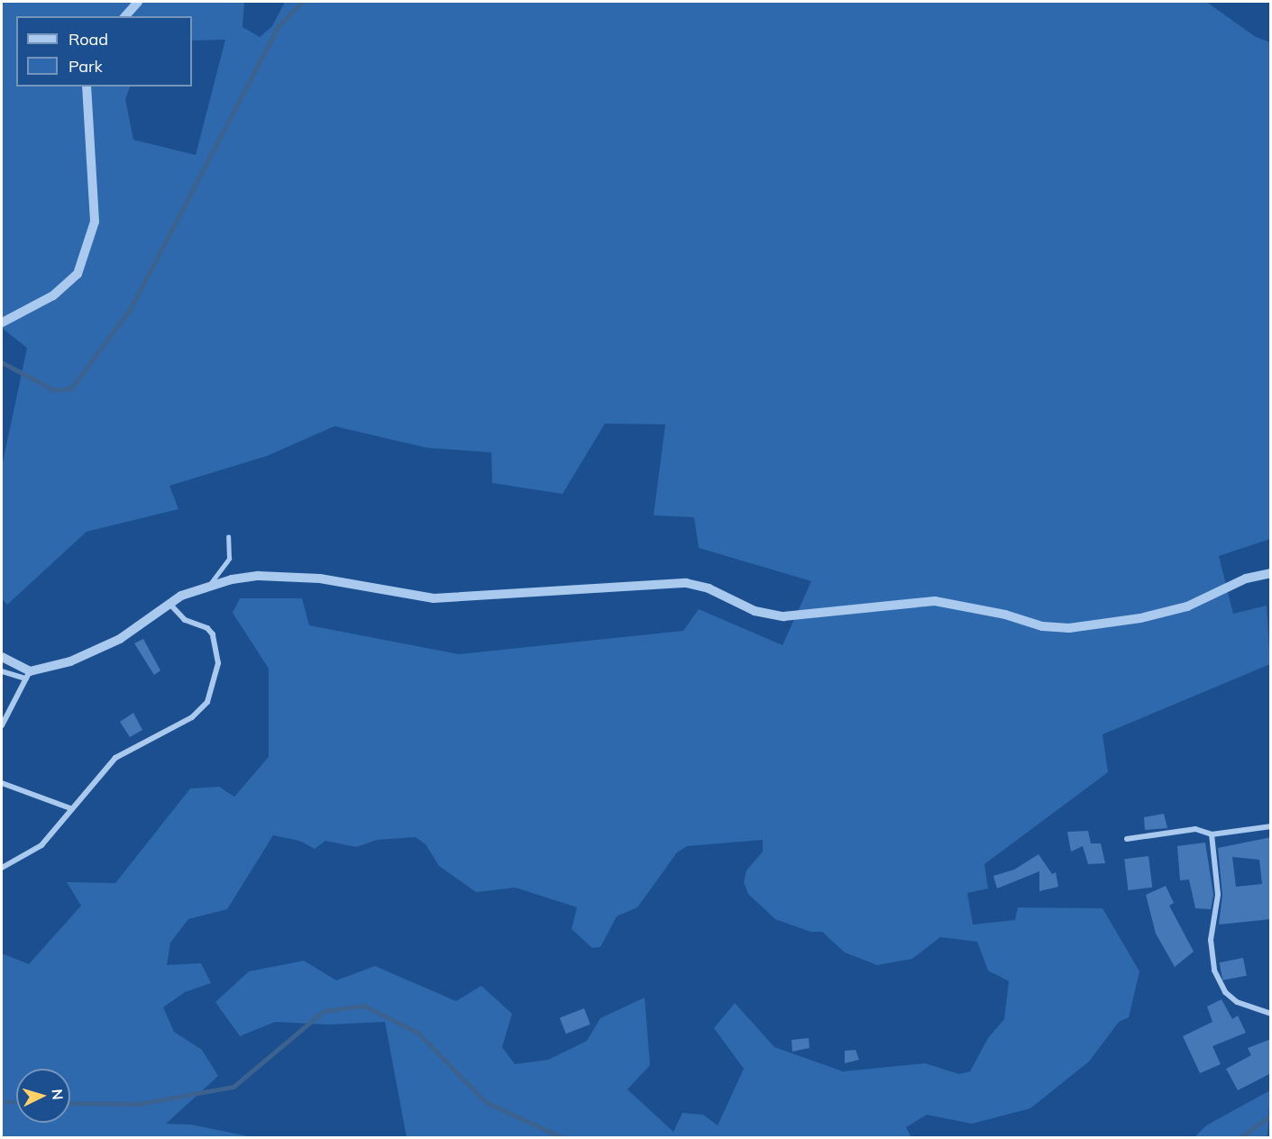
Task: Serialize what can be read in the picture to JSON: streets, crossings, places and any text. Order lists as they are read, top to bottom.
{
  "legend": ["Road", "Park"],
  "north": "right"
}
